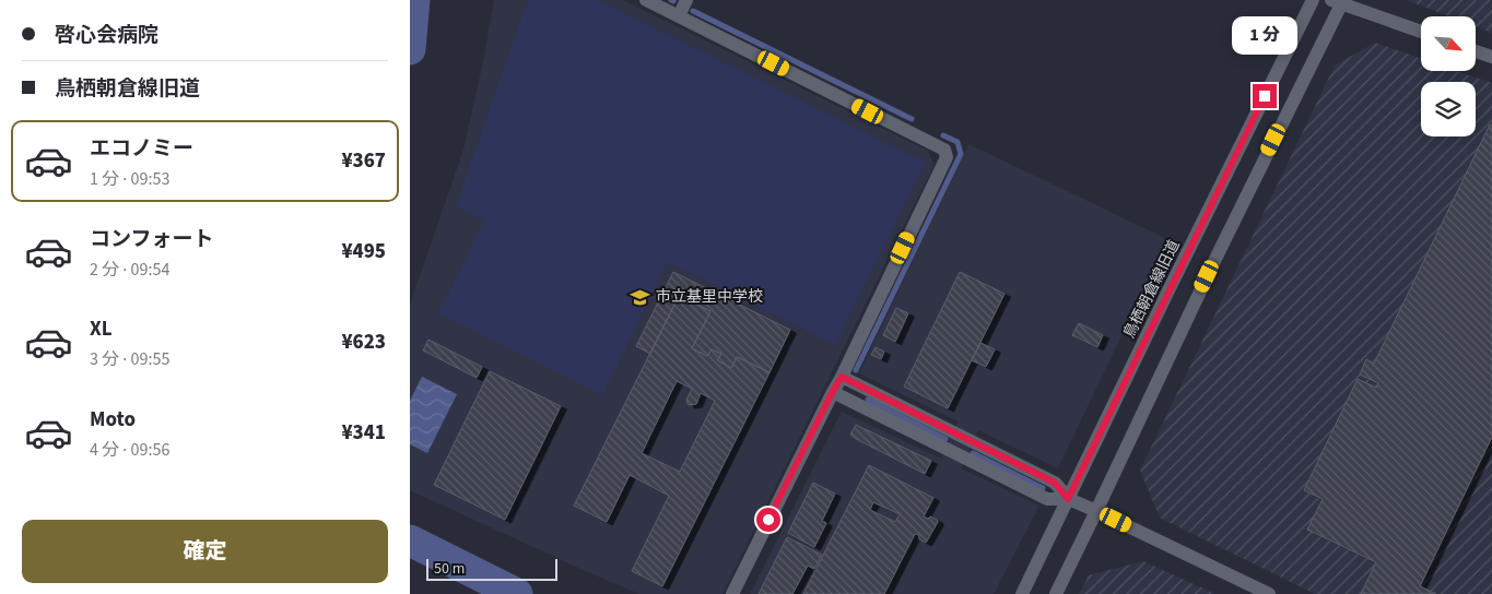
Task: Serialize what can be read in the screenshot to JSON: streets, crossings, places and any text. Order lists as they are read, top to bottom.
{
  "streets": {
    "street": ["鳥栖朝倉線旧道"]
  },
  "places": {
    "school or university": ["市立基里中学校"]
  },
  "scale_bar": "50 m",
  "north": "bottom right",
  "page": {
    "banner": ["啓心会病院", "鳥栖朝倉線旧道"],
    "bubble": "1 分",
    "list": [
      {
        "name": "エコノミー",
        "note": "1 分 · 09:53",
        "value": "¥367"
      },
      {
        "name": "コンフォート",
        "note": "2 分 · 09:54",
        "value": "¥495"
      },
      {
        "name": "XL",
        "note": "3 分 · 09:55",
        "value": "¥623"
      },
      {
        "name": "Moto",
        "note": "4 分 · 09:56",
        "value": "¥341"
      }
    ],
    "buttons": "確定",
    "scale": "50 m"
  }
}
